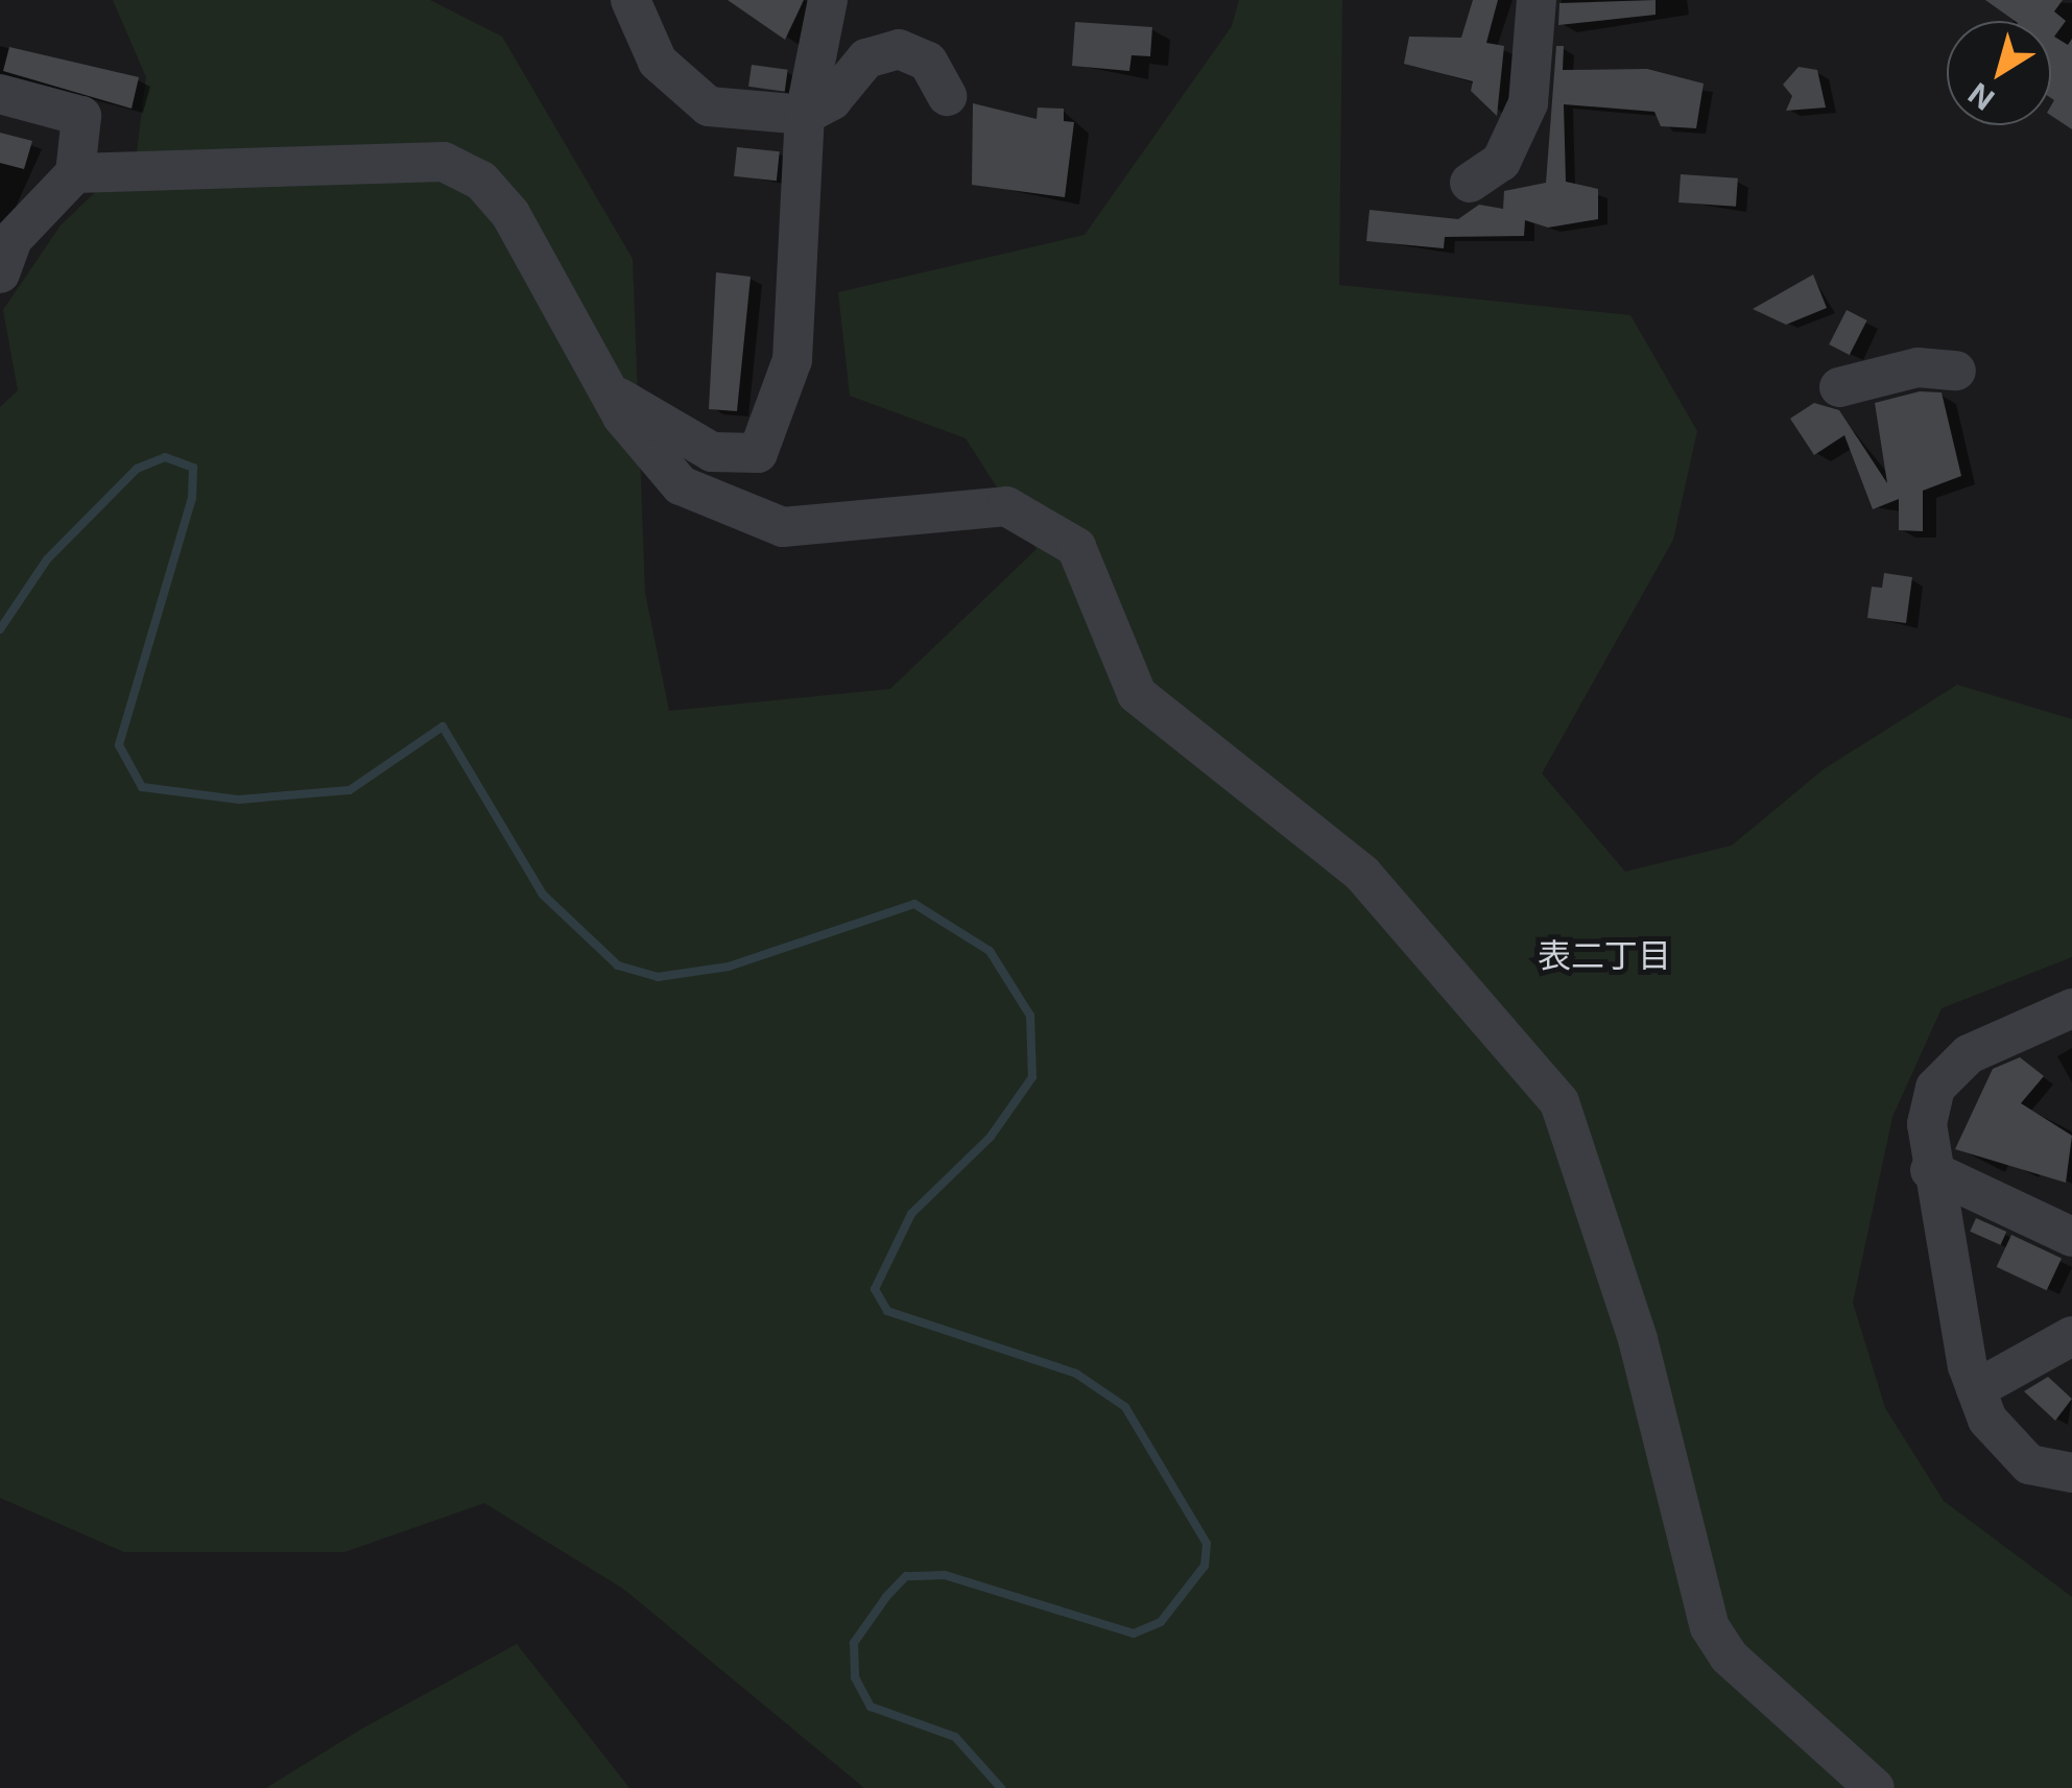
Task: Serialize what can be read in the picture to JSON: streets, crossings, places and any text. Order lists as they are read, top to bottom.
{
  "districts": ["表二丁目"],
  "north": "bottom left"
}
